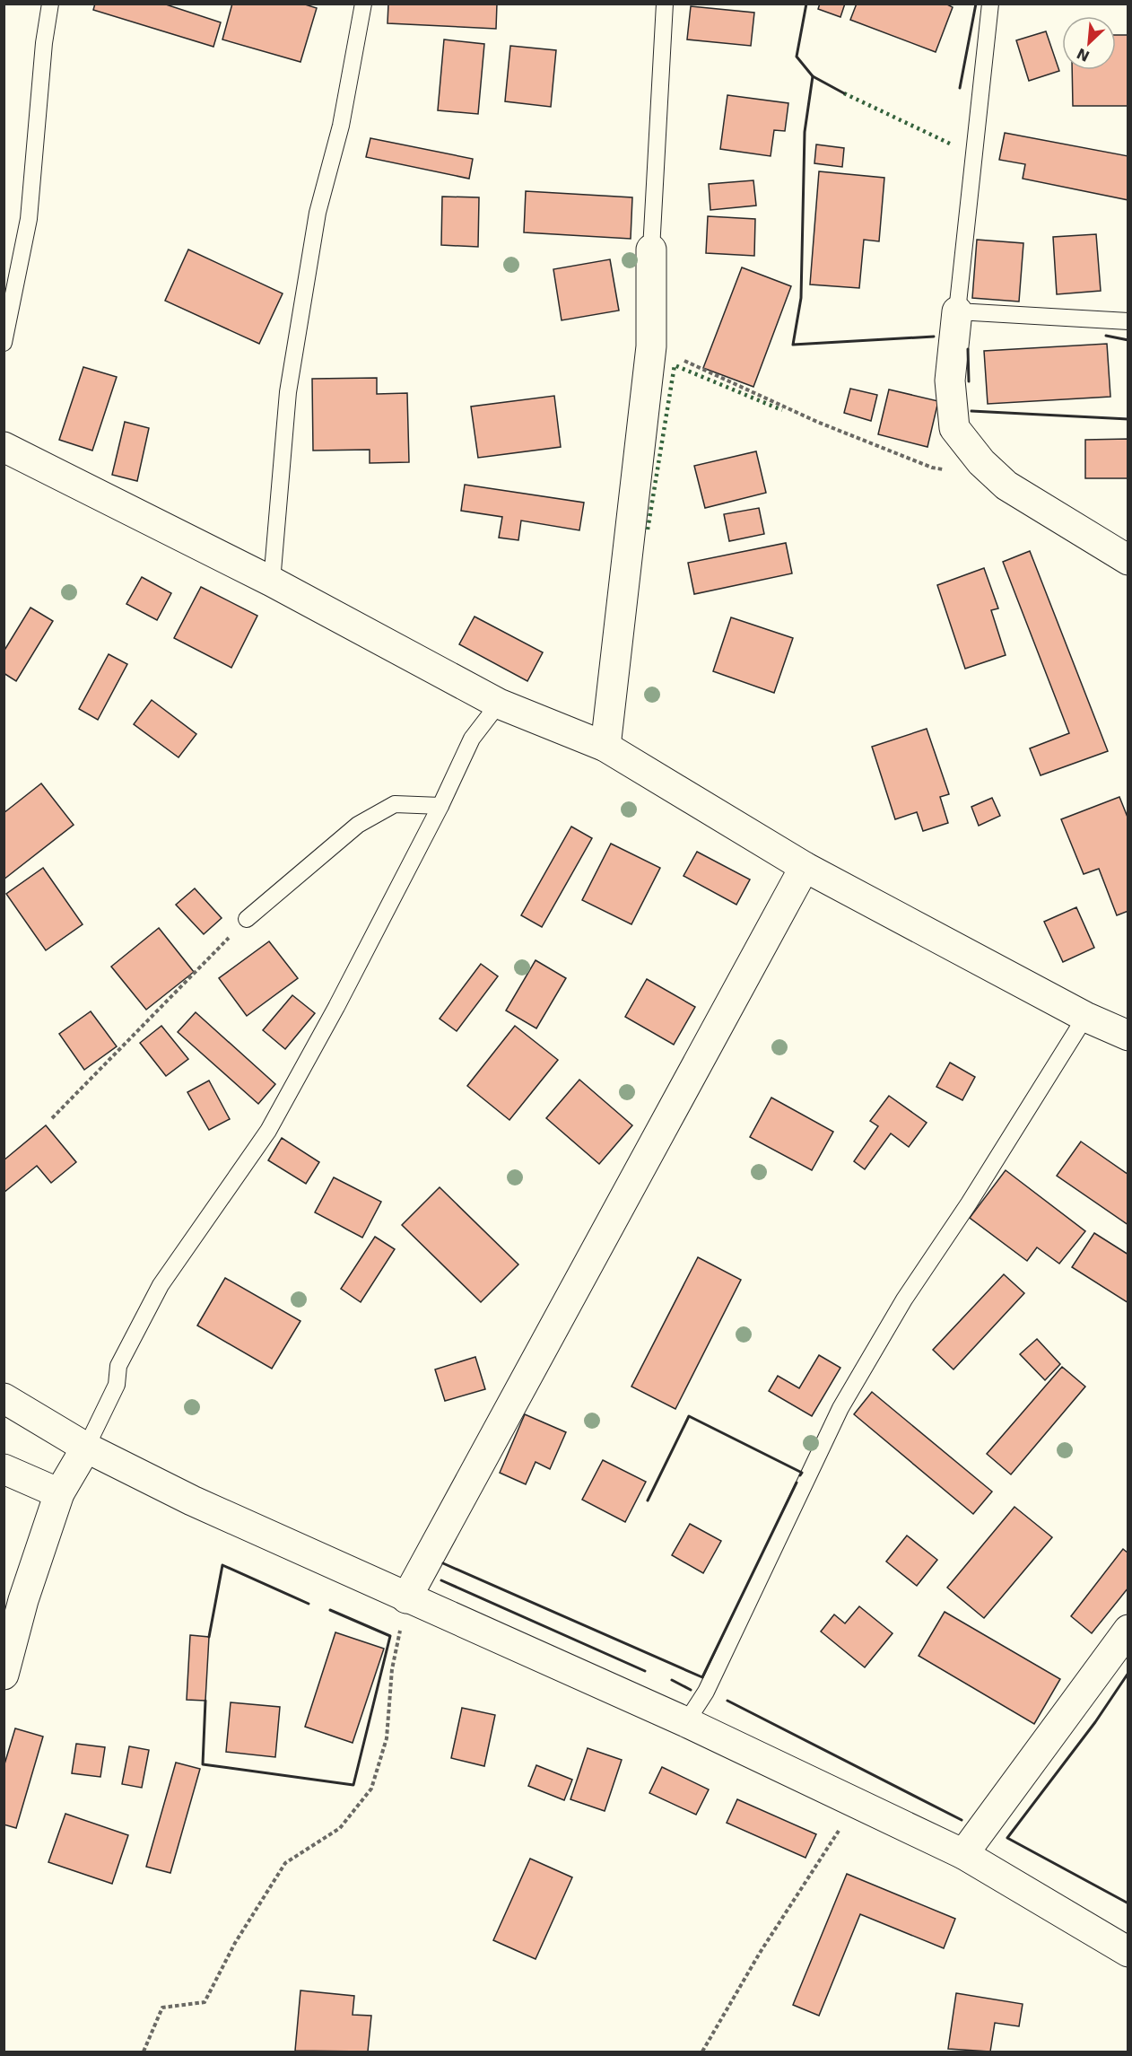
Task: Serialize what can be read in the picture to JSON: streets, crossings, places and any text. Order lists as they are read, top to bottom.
{
  "north": "bottom left"
}
